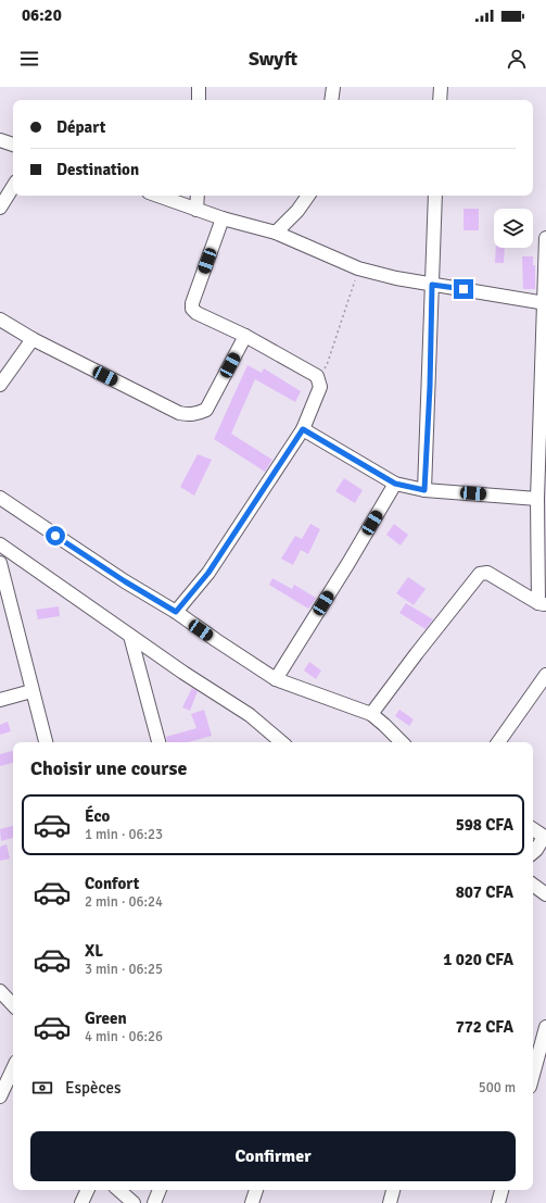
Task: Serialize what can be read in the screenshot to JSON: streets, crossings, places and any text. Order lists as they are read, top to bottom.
{
  "page": {
    "status": "06:20",
    "header": "Swyft",
    "banner": ["Départ", "Destination"],
    "heading": "Choisir une course",
    "list": [
      {
        "name": "Éco",
        "note": "1 min · 06:23",
        "value": "598 CFA"
      },
      {
        "name": "Confort",
        "note": "2 min · 06:24",
        "value": "807 CFA"
      },
      {
        "name": "XL",
        "note": "3 min · 06:25",
        "value": "1 020 CFA"
      },
      {
        "name": "Green",
        "note": "4 min · 06:26",
        "value": "772 CFA"
      }
    ],
    "pay": ["Espèces", "500 m"],
    "buttons": "Confirmer"
  }
}
